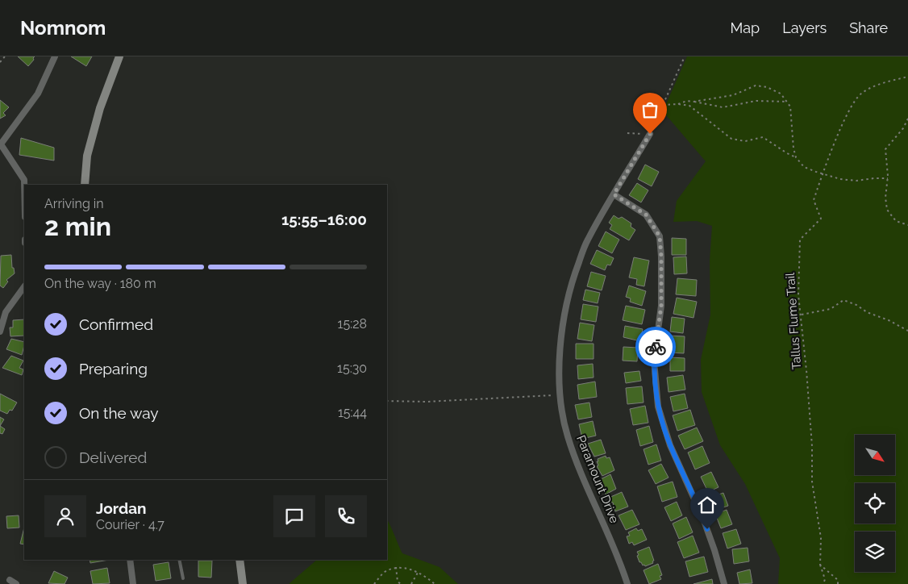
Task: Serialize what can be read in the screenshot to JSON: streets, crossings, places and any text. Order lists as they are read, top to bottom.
{
  "streets": {
    "street": ["Paramount Drive"],
    "path": ["Tallus Flume Trail"]
  },
  "north": "bottom right",
  "page": {
    "header": "Nomnom",
    "nav": ["Map", "Layers", "Share"],
    "heading": ["2 min", "Arriving in", "15:55–16:00"],
    "panel": ["Jordan", "Courier · 4.7"],
    "bar": "On the way · 180 m",
    "list": [
      ["Confirmed", "15:28"],
      ["Preparing", "15:30"],
      ["On the way", "15:44"],
      "Delivered"
    ]
  }
}
